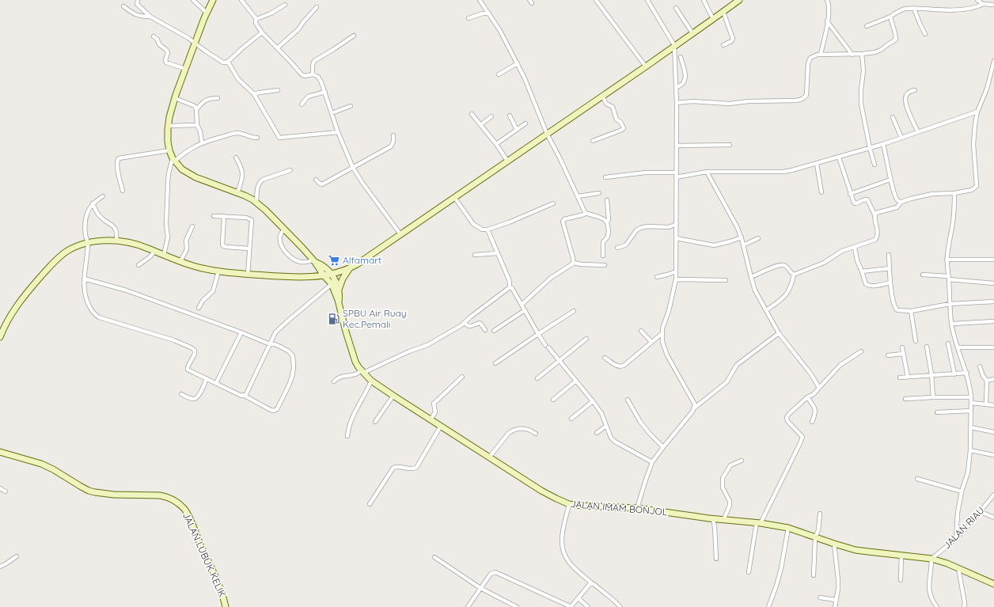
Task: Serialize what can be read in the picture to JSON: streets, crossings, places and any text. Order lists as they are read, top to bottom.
{
  "streets": {
    "main road": ["JALAN IMAM BONJOL", "JALAN LUBUK KELIK"],
    "street": ["JALAN RIAU"]
  },
  "crossings": [
    ["JALAN IMAM BONJOL", "JALAN RIAU"]
  ],
  "places": {
    "supermarket": ["Alfamart"],
    "fuel station": ["SPBU Air Ruay Kec.Pemali"]
  }
}
